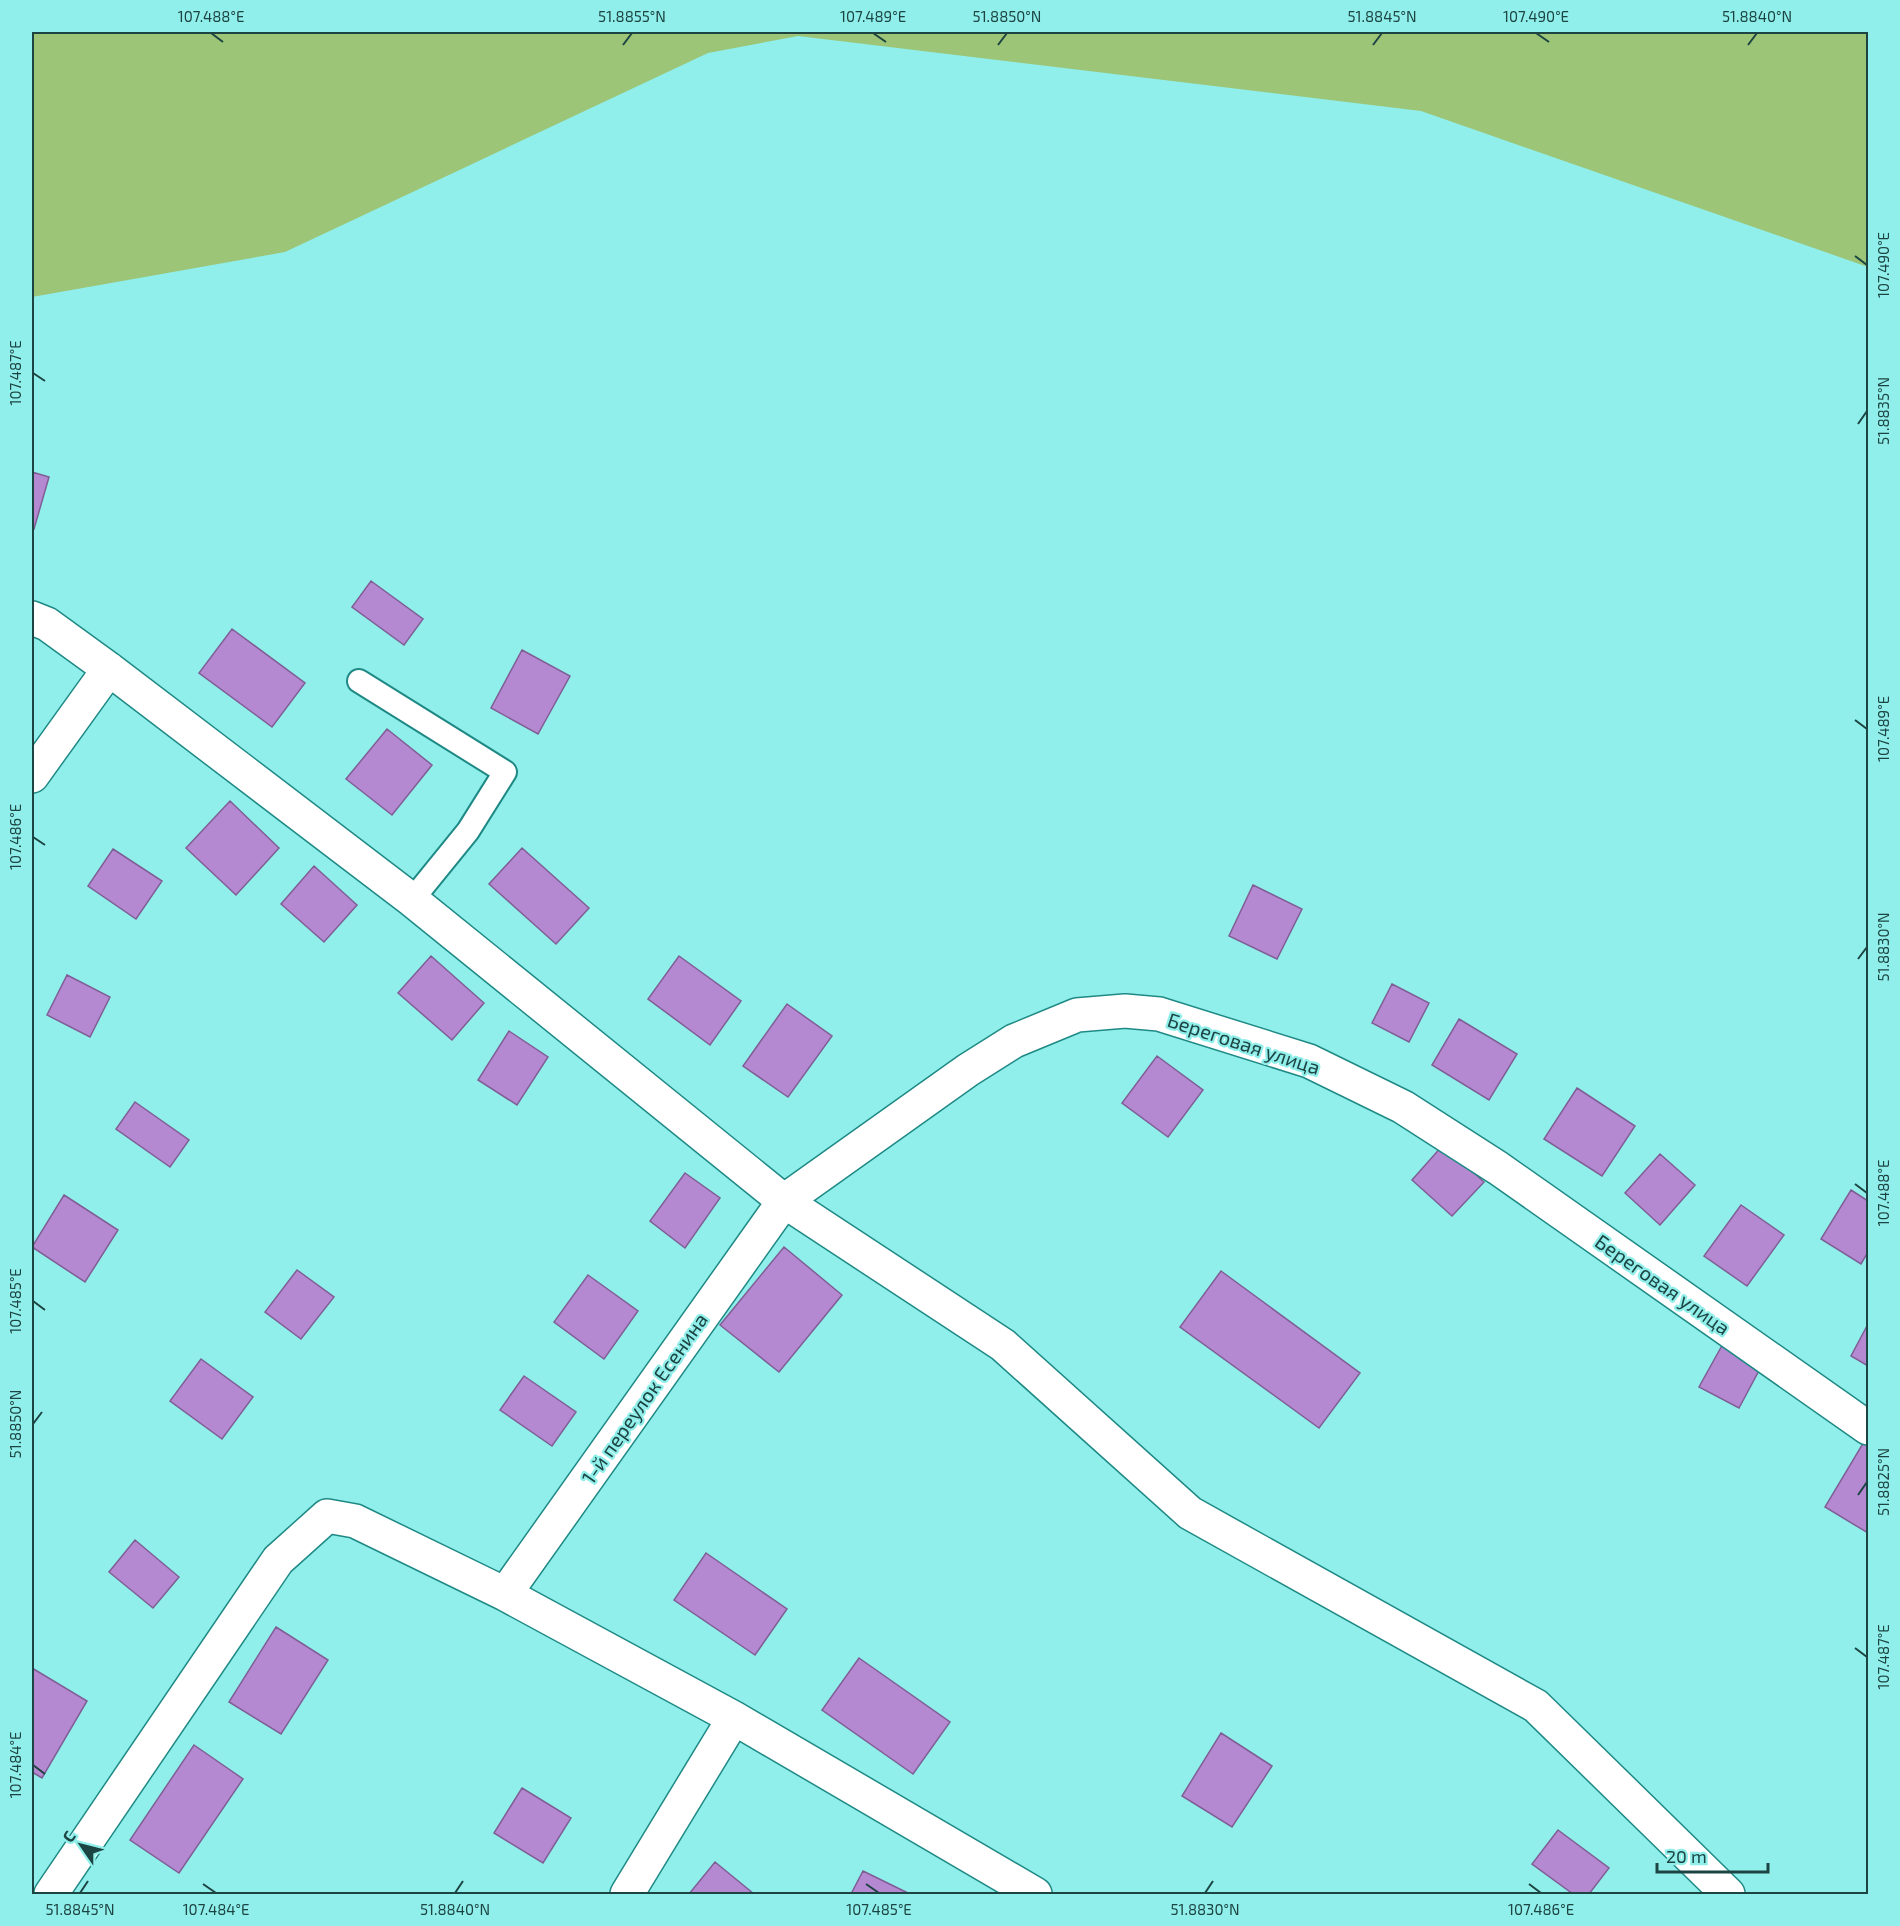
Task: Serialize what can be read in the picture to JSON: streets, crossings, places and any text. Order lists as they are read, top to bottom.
{
  "streets": {
    "street": ["Береговая улица", "1-й переулок Есенина"]
  },
  "crossings": [
    ["Береговая улица", "1-й переулок Есенина"]
  ],
  "scale_bar": "20 m",
  "north": "top left",
  "coordinates": [
    "107.488°E",
    "51.8855°N",
    "107.489°E",
    "51.8850°N",
    "51.8845°N",
    "107.490°E",
    "51.8840°N",
    "107.487°E",
    "51.8835°N",
    "107.486°E",
    "51.8830°N",
    "107.485°E",
    "51.8825°N",
    "107.484°E"
  ]
}
